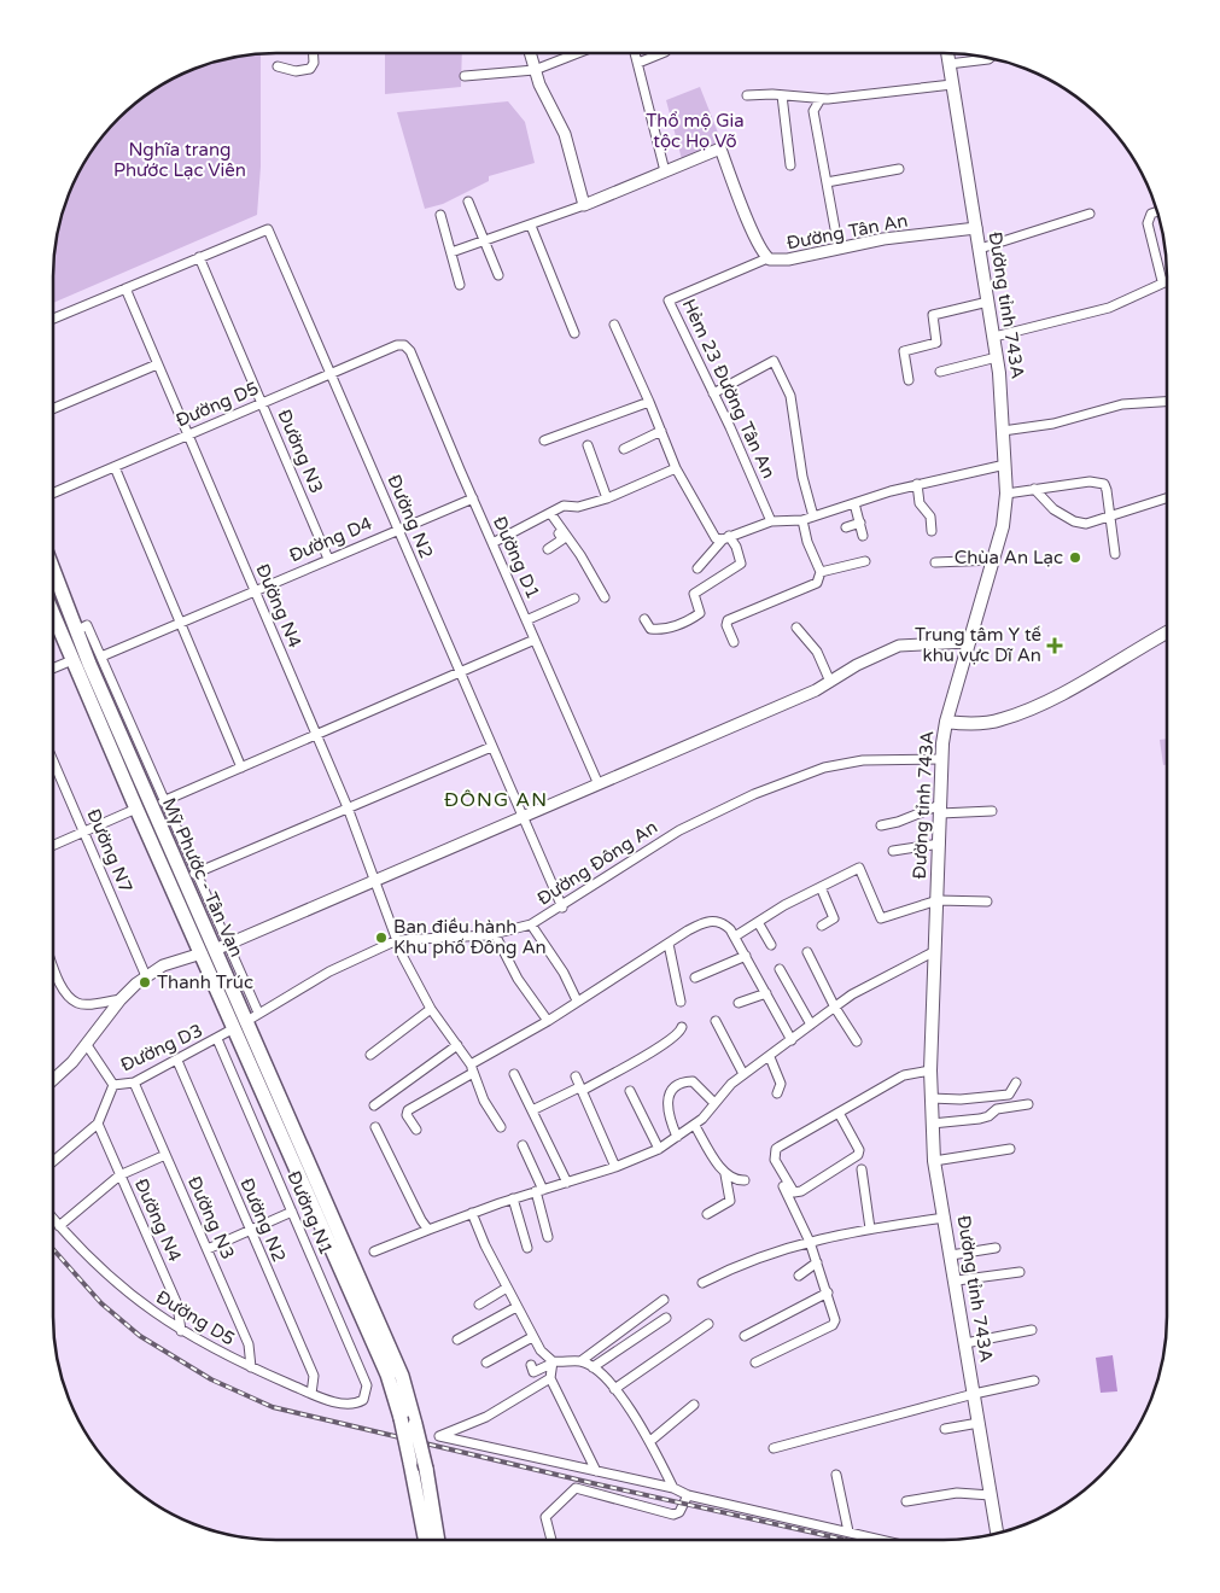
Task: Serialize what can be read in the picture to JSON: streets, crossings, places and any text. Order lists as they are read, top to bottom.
{
  "streets": {
    "main road": ["Đường tỉnh 743A", "Mỹ Phước - Tân Vạn"],
    "street": [
      "Đường Tân An",
      "Hẻm 23 Đường Tân An",
      "Đường D5",
      "Đường N3",
      "Đường N2",
      "Đường D4",
      "Đường D1",
      "Đường N4",
      "Đường N7",
      "Đường Đông An",
      "Đường D3",
      "Đường N1"
    ]
  },
  "crossings": [
    ["Đường Tân An", "Đường tỉnh 743A"],
    ["Đường Tân An", "Hẻm 23 Đường Tân An"],
    ["Đường tỉnh 743A", "Đường Đông An"],
    ["Đường D5", "Đường N3"],
    ["Đường D5", "Đường N2"],
    ["Đường D5", "Đường D1"],
    ["Đường D5", "Đường N4"],
    ["Đường D5", "Đường N1"],
    ["Đường N3", "Đường N2"],
    ["Đường N3", "Đường D4"],
    ["Đường N3", "Đường D3"],
    ["Đường N2", "Đường D4"],
    ["Đường N2", "Đường Đông An"],
    ["Đường N2", "Đường D3"],
    ["Đường D4", "Đường D1"],
    ["Đường D4", "Đường N4"],
    ["Đường N4", "Đường Đông An"],
    ["Đường Đông An", "Mỹ Phước - Tân Vạn"],
    ["Đường Đông An", "Đường D3"],
    ["Mỹ Phước - Tân Vạn", "Đường D3"],
    ["Đường D3", "Đường N1"]
  ],
  "districts": ["ĐÔNG AN"],
  "parks": ["Thổ mộ Gia tộc Họ Võ", "Nghĩa trang Phước Lạc Viên"],
  "places": {
    "other": ["Chùa An Lạc", "Ban điều hành Khu phố Đông An", "Thanh Trúc"],
    "health": ["Trung tâm Y tế khu vực Dĩ An"]
  }
}
